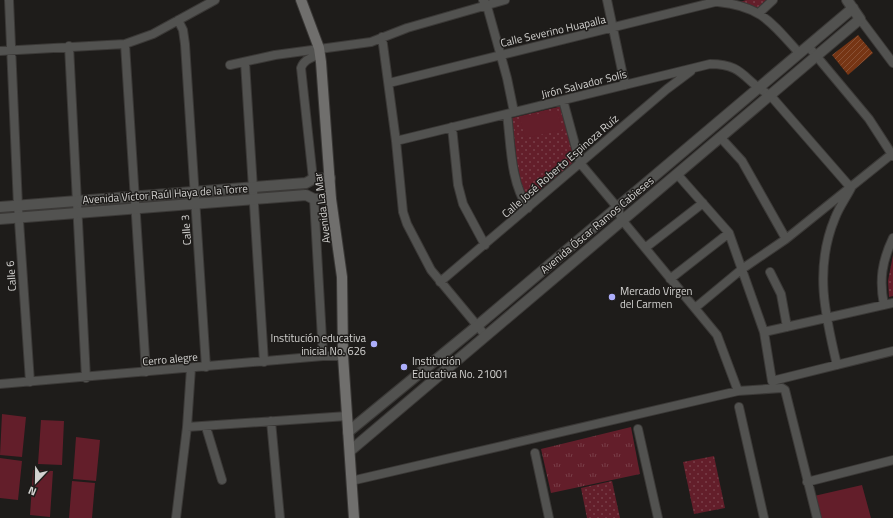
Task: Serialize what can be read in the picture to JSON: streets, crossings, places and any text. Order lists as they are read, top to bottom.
{
  "streets": {
    "main road": ["Avenida La Mar"],
    "street": [
      "Calle Severino Huapalla",
      "Jirón Salvador Solís",
      "Calle José Roberto Espinoza Ruíz",
      "Avenida Víctor Raúl Haya de la Torre",
      "Avenida Óscar Ramos Cabieses",
      "Calle 3",
      "Calle 6",
      "Cerro alegre"
    ]
  },
  "crossings": [
    ["Jirón Salvador Solís", "Calle José Roberto Espinoza Ruíz"],
    ["Jirón Salvador Solís", "Avenida Óscar Ramos Cabieses"],
    ["Avenida Víctor Raúl Haya de la Torre", "Avenida La Mar"],
    ["Avenida Víctor Raúl Haya de la Torre", "Calle 3"],
    ["Avenida Víctor Raúl Haya de la Torre", "Calle 6"],
    ["Avenida La Mar", "Avenida Óscar Ramos Cabieses"],
    ["Avenida La Mar", "Cerro alegre"],
    ["Calle 3", "Cerro alegre"],
    ["Calle 6", "Cerro alegre"]
  ],
  "places": ["Mercado Virgen del Carmen", "Institución educativa inicial No. 626", "Institución Educativa No. 21001"],
  "north": "bottom"
}
